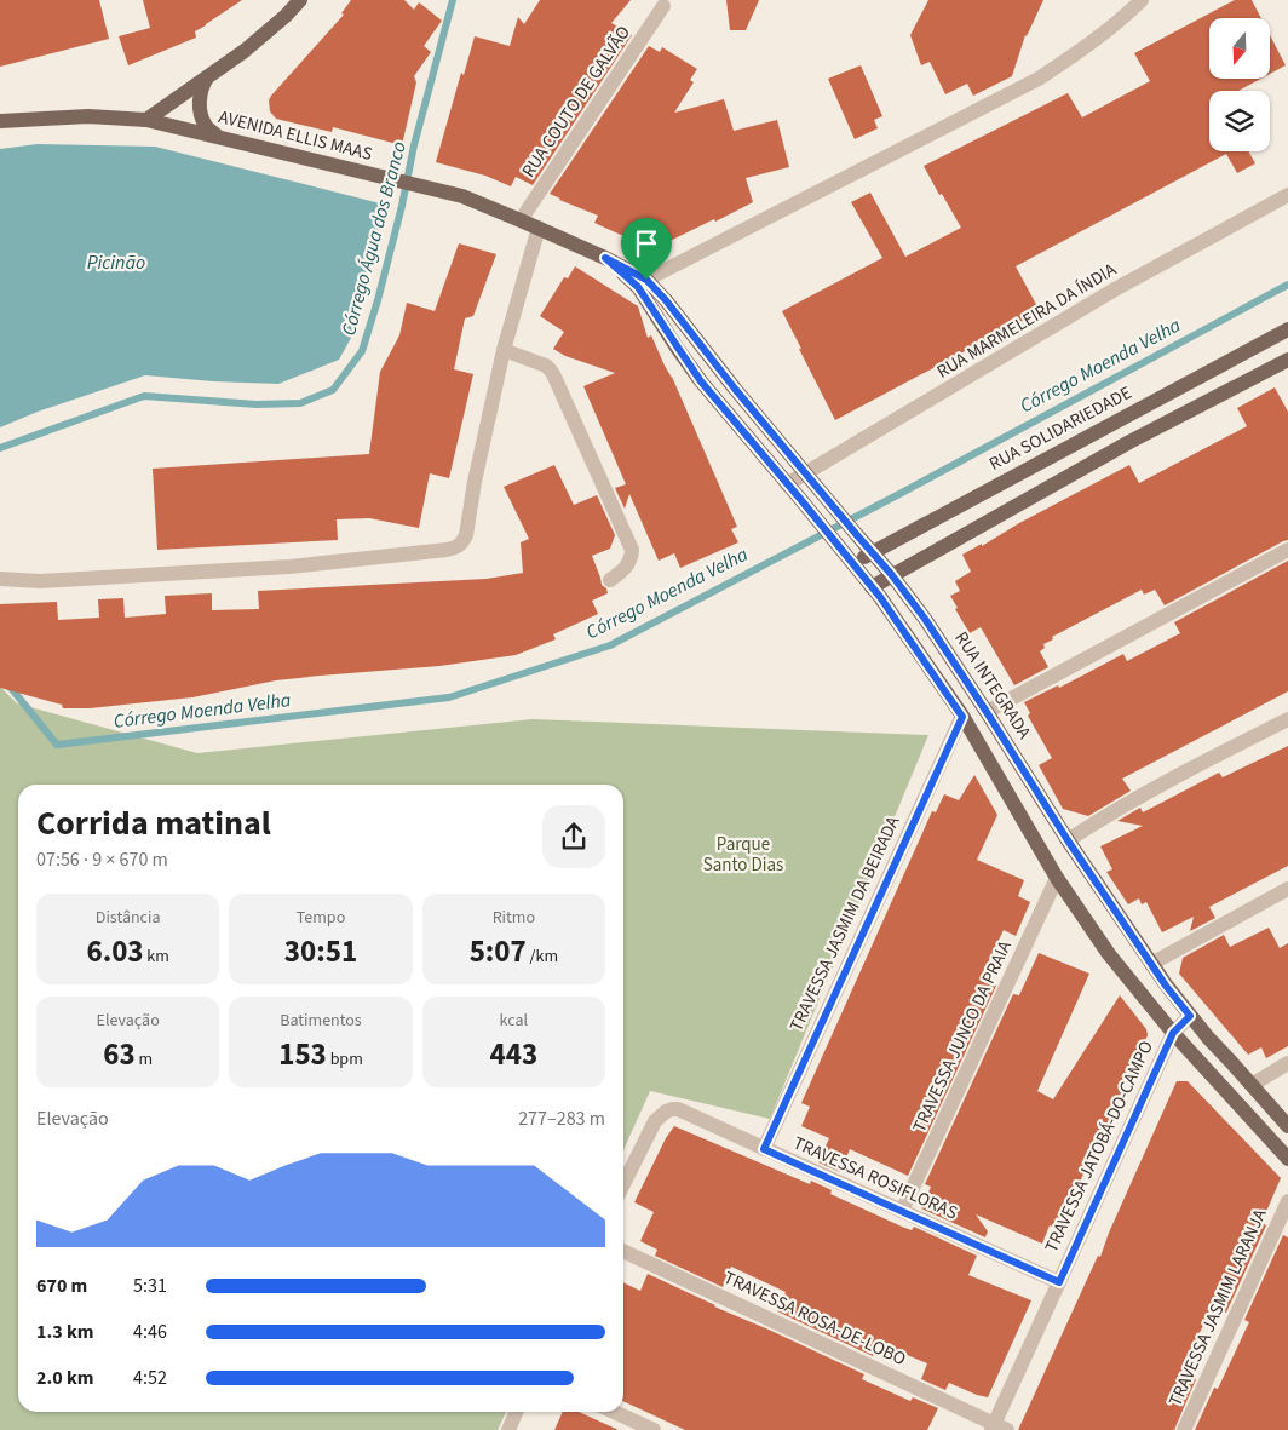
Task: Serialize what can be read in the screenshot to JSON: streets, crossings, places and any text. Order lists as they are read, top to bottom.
{
  "streets": {
    "main road": ["AVENIDA ELLIS MAAS", "RUA SOLIDARIEDADE", "RUA INTEGRADA"],
    "street": [
      "RUA COUTO DE GALVÃO",
      "RUA MARMELEIRA DA ÍNDIA",
      "TRAVESSA JASMIM DA BEIRADA",
      "TRAVESSA JUNCO DA PRAIA",
      "TRAVESSA JATOBÁ-DO-CAMPO",
      "TRAVESSA ROSIFLORAS",
      "TRAVESSA JASMIM LARANJA",
      "TRAVESSA ROSA-DE-LOBO"
    ]
  },
  "crossings": [
    ["RUA COUTO DE GALVÃO", "AVENIDA ELLIS MAAS"],
    ["AVENIDA ELLIS MAAS", "RUA INTEGRADA"],
    ["RUA MARMELEIRA DA ÍNDIA", "RUA INTEGRADA"],
    ["RUA SOLIDARIEDADE", "RUA INTEGRADA"],
    ["RUA INTEGRADA", "TRAVESSA JATOBÁ-DO-CAMPO"],
    ["TRAVESSA JASMIM DA BEIRADA", "TRAVESSA ROSIFLORAS"],
    ["TRAVESSA JUNCO DA PRAIA", "TRAVESSA ROSIFLORAS"],
    ["TRAVESSA JATOBÁ-DO-CAMPO", "TRAVESSA ROSIFLORAS"],
    ["TRAVESSA JATOBÁ-DO-CAMPO", "TRAVESSA ROSA-DE-LOBO"]
  ],
  "water": ["Córrego Água dos Branco", "Picinão", "Córrego Moenda Velha"],
  "parks": ["Parque Santo Dias"],
  "north": "bottom",
  "page": {
    "heading": ["Corrida matinal", "07:56 · 9 × 670 m"],
    "stats": [
      ["Distância", "6.03 km"],
      ["Tempo", "30:51"],
      ["Ritmo", "5:07 /km"],
      ["Elevação", "63 m"],
      ["Batimentos", "153 bpm"],
      ["kcal", "443"]
    ],
    "chart": ["Elevação", "277–283 m"],
    "list": [
      {
        "name": "670 m",
        "note": "5:31"
      },
      {
        "name": "1.3 km",
        "note": "4:46"
      },
      {
        "name": "2.0 km",
        "note": "4:52"
      }
    ]
  }
}
